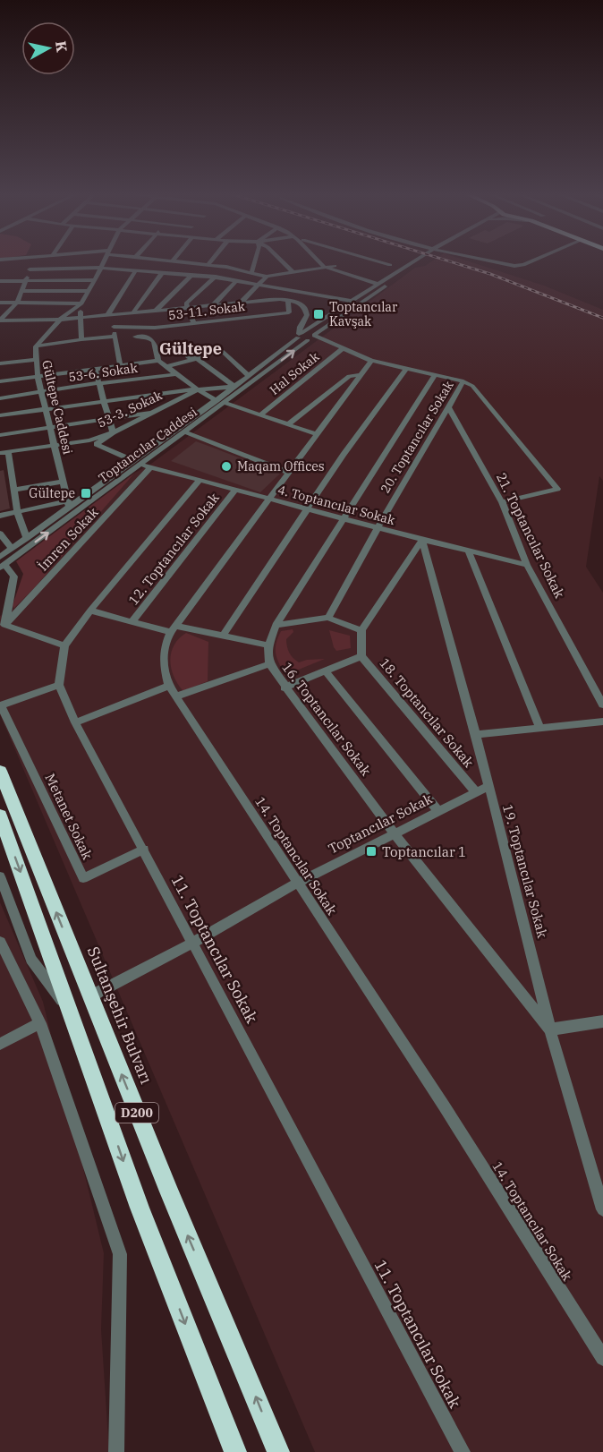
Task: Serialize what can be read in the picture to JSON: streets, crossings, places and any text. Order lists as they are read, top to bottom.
{
  "streets": {
    "highway": ["Sultanşehir Bulvarı", "D200"],
    "street": [
      "53-11. Sokak",
      "53-6. Sokak",
      "Hal Sokak",
      "Gültepe Caddesi",
      "53-3. Sokak",
      "20. Toptancılar Sokak",
      "Toptancılar Caddesi",
      "4. Toptancılar Sokak",
      "21. Toptancılar Sokak",
      "İmren Sokak",
      "12. Toptancılar Sokak",
      "18. Toptancılar Sokak",
      "16. Toptancılar Sokak",
      "Metanet Sokak",
      "Toptancılar Sokak",
      "14. Toptancılar Sokak",
      "19. Toptancılar Sokak",
      "11. Toptancılar Sokak"
    ]
  },
  "crossings": [
    ["53-6. Sokak", "Gültepe Caddesi"],
    ["Gültepe Caddesi", "53-3. Sokak"],
    ["Gültepe Caddesi", "Toptancılar Caddesi"],
    ["53-3. Sokak", "Toptancılar Caddesi"],
    ["20. Toptancılar Sokak", "4. Toptancılar Sokak"],
    ["20. Toptancılar Sokak", "21. Toptancılar Sokak"],
    ["Toptancılar Caddesi", "4. Toptancılar Sokak"],
    ["Toptancılar Caddesi", "İmren Sokak"],
    ["4. Toptancılar Sokak", "21. Toptancılar Sokak"],
    ["4. Toptancılar Sokak", "İmren Sokak"],
    ["4. Toptancılar Sokak", "12. Toptancılar Sokak"],
    ["4. Toptancılar Sokak", "16. Toptancılar Sokak"],
    ["4. Toptancılar Sokak", "14. Toptancılar Sokak"],
    ["4. Toptancılar Sokak", "19. Toptancılar Sokak"],
    ["18. Toptancılar Sokak", "Toptancılar Sokak"],
    ["16. Toptancılar Sokak", "Toptancılar Sokak"],
    ["16. Toptancılar Sokak", "19. Toptancılar Sokak"],
    ["Metanet Sokak", "11. Toptancılar Sokak"],
    ["Toptancılar Sokak", "14. Toptancılar Sokak"],
    ["Toptancılar Sokak", "19. Toptancılar Sokak"],
    ["Toptancılar Sokak", "11. Toptancılar Sokak"],
    ["Toptancılar Sokak", "Sultanşehir Bulvarı"]
  ],
  "districts": ["Gültepe"],
  "places": {
    "transit": ["Toptancılar Kavşak", "Gültepe", "Toptancılar 1"],
    "other": ["Maqam Offices"]
  },
  "north": "right"
}
